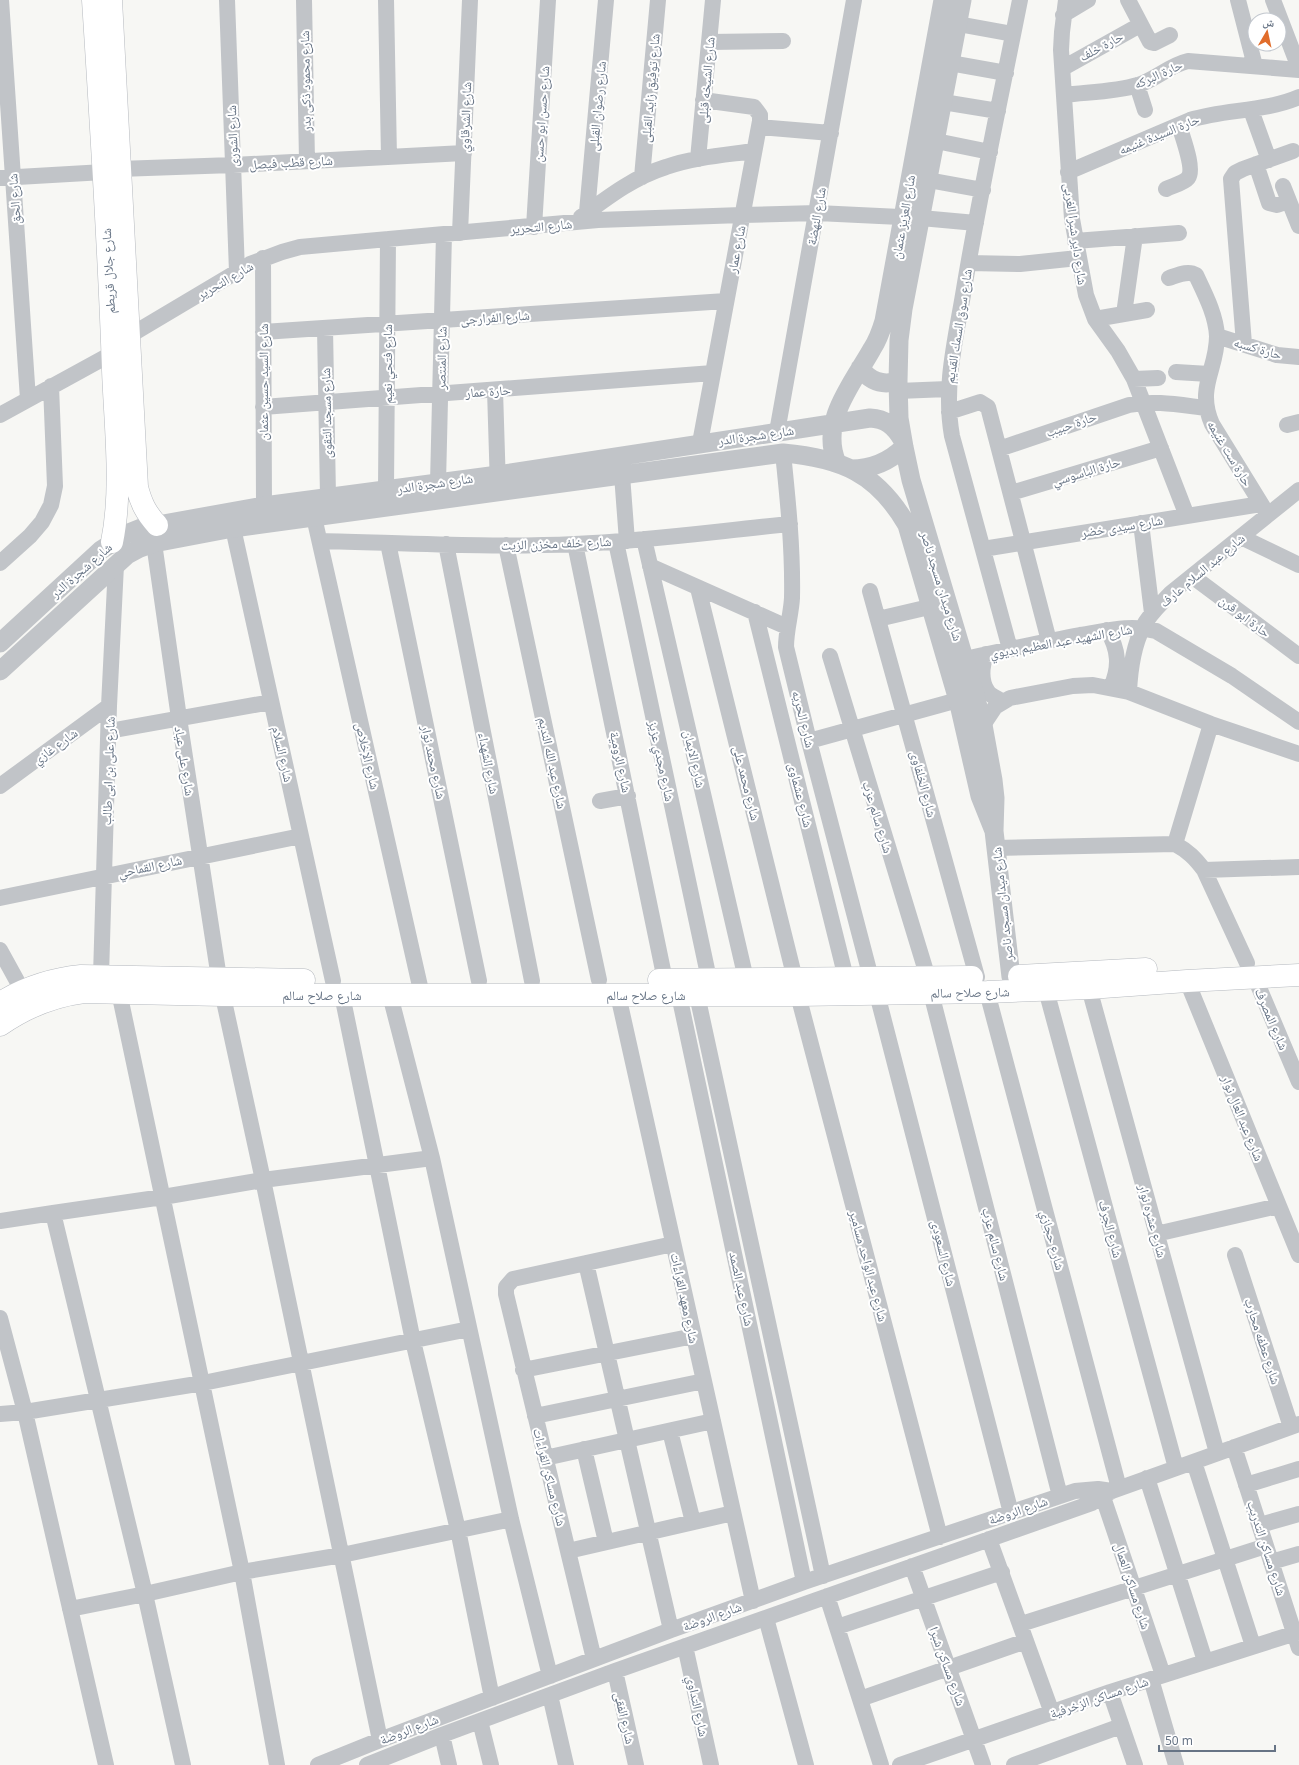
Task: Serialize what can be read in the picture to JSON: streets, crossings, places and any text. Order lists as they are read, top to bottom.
{
  "streets": {
    "main road": ["شارع جلال قريطم", "شارع صلاح سالم"],
    "street": [
      "حارة خلف",
      "حارة البركه",
      "شارع الشيخه قبلى",
      "شارع محمود ذكى بدر",
      "شارع توفيق زايد القبلى",
      "شارع رضوان القبلى",
      "شارع حسن ابو حسن",
      "شارع الشرقاوي",
      "حارة السيدة غنيمه",
      "شارع الشورى",
      "شارع قطب فيصل",
      "شارع الحق",
      "شارع النهضة",
      "شارع العزيز عثمان",
      "شارع التحرير",
      "شارع داير شبرا الغربى",
      "شارع عمار",
      "شارع الفرارجى",
      "شارع سوق السمك القديم",
      "حارة كسبه",
      "شارع المنتصر",
      "شارع فتحي نعيم",
      "شارع السيد حسين عثمان",
      "حارة عمار",
      "شارع مسجد التقوى",
      "حارة حبيب",
      "شارع شجرة الدر",
      "حارة ست غنيمه",
      "حارة الباسوسي",
      "شارع سيدى خضر",
      "شارع خلف مخزن الزيت",
      "شارع عبد السلام عارف",
      "شارع ميدان مسجد ناصر",
      "حارة ابو قرن",
      "شارع الشهيد عبد العظيم بديوي",
      "شارع الحريه",
      "شارع غازي",
      "شارع السلام",
      "شارع الإخلاص",
      "شارع الايمان",
      "شارع على عياد",
      "شارع مجدي عزيز",
      "شارع محمد نوار",
      "شارع الرومية",
      "شارع الشهداء",
      "شارع عبد الله النديم",
      "شارع على بن ابى طالب",
      "شارع محمد على",
      "شارع الخلفاوى",
      "شارع عشماوى",
      "شارع سالم عزب",
      "شارع القماحي",
      "شارع المصرف",
      "شارع عبد العال نوار",
      "شارع عشره نوار",
      "شارع الجرف",
      "شارع حجازي",
      "شارع السعودى",
      "شارع عبد الواحد مسامير",
      "شارع عبد الصمد",
      "شارع معهد القراءات",
      "شارع عطفه محارب",
      "شارع مساكن القراءات",
      "شارع الروضة",
      "شارع مساكن التدريب",
      "شارع مساكن العمال",
      "شارع مساكن شبرا",
      "شارع مساكن الزخرفية",
      "شارع التداوي",
      "شارع الفقى"
    ]
  },
  "crossings": [
    ["حارة خلف", "شارع داير شبرا الغربى"],
    ["حارة البركه", "شارع داير شبرا الغربى"],
    ["شارع الشيخه قبلى", "شارع عمار"],
    ["شارع محمود ذكى بدر", "شارع قطب فيصل"],
    ["شارع حسن ابو حسن", "شارع التحرير"],
    ["شارع الشرقاوي", "شارع قطب فيصل"],
    ["شارع الشرقاوي", "شارع التحرير"],
    ["حارة السيدة غنيمه", "شارع داير شبرا الغربى"],
    ["شارع الشورى", "شارع قطب فيصل"],
    ["شارع الشورى", "شارع التحرير"],
    ["شارع قطب فيصل", "شارع الحق"],
    ["شارع قطب فيصل", "شارع جلال قريطم"],
    ["شارع النهضة", "شارع التحرير"],
    ["شارع النهضة", "شارع شجرة الدر"],
    ["شارع العزيز عثمان", "شارع التحرير"],
    ["شارع العزيز عثمان", "شارع شجرة الدر"],
    ["شارع العزيز عثمان", "شارع ميدان مسجد ناصر"],
    ["شارع التحرير", "شارع عمار"],
    ["شارع التحرير", "شارع جلال قريطم"],
    ["شارع التحرير", "شارع سوق السمك القديم"],
    ["شارع التحرير", "شارع المنتصر"],
    ["شارع التحرير", "شارع فتحي نعيم"],
    ["شارع التحرير", "شارع السيد حسين عثمان"],
    ["شارع داير شبرا الغربى", "حارة حبيب"],
    ["شارع داير شبرا الغربى", "حارة الباسوسي"],
    ["شارع داير شبرا الغربى", "شارع سيدى خضر"],
    ["شارع عمار", "شارع الفرارجى"],
    ["شارع عمار", "حارة عمار"],
    ["شارع عمار", "شارع شجرة الدر"],
    ["شارع جلال قريطم", "شارع شجرة الدر"],
    ["شارع جلال قريطم", "شارع على عياد"],
    ["شارع الفرارجى", "شارع المنتصر"],
    ["شارع الفرارجى", "شارع فتحي نعيم"],
    ["شارع الفرارجى", "شارع السيد حسين عثمان"],
    ["شارع الفرارجى", "شارع مسجد التقوى"],
    ["شارع سوق السمك القديم", "شارع سيدى خضر"],
    ["شارع سوق السمك القديم", "شارع الشهيد عبد العظيم بديوي"],
    ["حارة كسبه", "حارة ست غنيمه"],
    ["شارع المنتصر", "حارة عمار"],
    ["شارع المنتصر", "شارع شجرة الدر"],
    ["شارع فتحي نعيم", "حارة عمار"],
    ["شارع فتحي نعيم", "شارع شجرة الدر"],
    ["شارع السيد حسين عثمان", "حارة عمار"],
    ["شارع السيد حسين عثمان", "شارع شجرة الدر"],
    ["حارة عمار", "شارع مسجد التقوى"],
    ["شارع مسجد التقوى", "شارع شجرة الدر"],
    ["حارة حبيب", "حارة ست غنيمه"],
    ["شارع شجرة الدر", "شارع ميدان مسجد ناصر"],
    ["شارع شجرة الدر", "شارع الحريه"],
    ["شارع شجرة الدر", "شارع السلام"],
    ["شارع شجرة الدر", "شارع الإخلاص"],
    ["شارع شجرة الدر", "شارع على عياد"],
    ["شارع شجرة الدر", "شارع مجدي عزيز"],
    ["شارع شجرة الدر", "شارع على بن ابى طالب"],
    ["حارة ست غنيمه", "شارع سيدى خضر"],
    ["حارة ست غنيمه", "شارع عبد السلام عارف"],
    ["شارع سيدى خضر", "شارع عبد السلام عارف"],
    ["شارع خلف مخزن الزيت", "شارع الحريه"],
    ["شارع خلف مخزن الزيت", "شارع الإخلاص"],
    ["شارع خلف مخزن الزيت", "شارع الايمان"],
    ["شارع خلف مخزن الزيت", "شارع مجدي عزيز"],
    ["شارع خلف مخزن الزيت", "شارع محمد نوار"],
    ["شارع خلف مخزن الزيت", "شارع الرومية"],
    ["شارع خلف مخزن الزيت", "شارع الشهداء"],
    ["شارع خلف مخزن الزيت", "شارع عبد الله النديم"],
    ["شارع عبد السلام عارف", "حارة ابو قرن"],
    ["شارع عبد السلام عارف", "شارع الشهيد عبد العظيم بديوي"],
    ["شارع ميدان مسجد ناصر", "شارع الشهيد عبد العظيم بديوي"],
    ["شارع ميدان مسجد ناصر", "شارع صلاح سالم"],
    ["شارع الحريه", "شارع صلاح سالم"],
    ["شارع الحريه", "شارع السعودى"],
    ["شارع غازي", "شارع على بن ابى طالب"],
    ["شارع السلام", "شارع القماحي"],
    ["شارع السلام", "شارع صلاح سالم"],
    ["شارع السلام", "شارع الروضة"],
    ["شارع الإخلاص", "شارع صلاح سالم"],
    ["شارع الايمان", "شارع صلاح سالم"],
    ["شارع على عياد", "شارع القماحي"],
    ["شارع على عياد", "شارع صلاح سالم"],
    ["شارع على عياد", "شارع الروضة"],
    ["شارع مجدي عزيز", "شارع الرومية"],
    ["شارع مجدي عزيز", "شارع صلاح سالم"],
    ["شارع مجدي عزيز", "شارع عبد الصمد"],
    ["شارع محمد نوار", "شارع صلاح سالم"],
    ["شارع الرومية", "شارع صلاح سالم"],
    ["شارع الرومية", "شارع عبد الصمد"],
    ["شارع الشهداء", "شارع صلاح سالم"],
    ["شارع عبد الله النديم", "شارع صلاح سالم"],
    ["شارع على بن ابى طالب", "شارع القماحي"],
    ["شارع على بن ابى طالب", "شارع صلاح سالم"],
    ["شارع محمد على", "شارع صلاح سالم"],
    ["شارع محمد على", "شارع عبد الواحد مسامير"],
    ["شارع الخلفاوى", "شارع صلاح سالم"],
    ["شارع الخلفاوى", "شارع حجازي"],
    ["شارع عشماوى", "شارع صلاح سالم"],
    ["شارع سالم عزب", "شارع صلاح سالم"],
    ["شارع سالم عزب", "شارع الروضة"],
    ["شارع صلاح سالم", "شارع المصرف"],
    ["شارع صلاح سالم", "شارع عبد العال نوار"],
    ["شارع صلاح سالم", "شارع عشره نوار"],
    ["شارع صلاح سالم", "شارع الجرف"],
    ["شارع صلاح سالم", "شارع حجازي"],
    ["شارع صلاح سالم", "شارع السعودى"],
    ["شارع صلاح سالم", "شارع عبد الواحد مسامير"],
    ["شارع صلاح سالم", "شارع عبد الصمد"],
    ["شارع صلاح سالم", "شارع معهد القراءات"],
    ["شارع عشره نوار", "شارع الروضة"],
    ["شارع الجرف", "شارع الروضة"],
    ["شارع حجازي", "شارع الروضة"],
    ["شارع حجازي", "شارع مساكن العمال"],
    ["شارع السعودى", "شارع الروضة"],
    ["شارع عبد الواحد مسامير", "شارع الروضة"],
    ["شارع عبد الصمد", "شارع الروضة"],
    ["شارع معهد القراءات", "شارع الروضة"],
    ["شارع عطفه محارب", "شارع الروضة"],
    ["شارع مساكن القراءات", "شارع الروضة"],
    ["شارع الروضة", "شارع مساكن التدريب"],
    ["شارع الروضة", "شارع مساكن العمال"],
    ["شارع الروضة", "شارع مساكن شبرا"],
    ["شارع الروضة", "شارع التداوي"],
    ["شارع الروضة", "شارع الفقى"],
    ["شارع مساكن التدريب", "شارع مساكن الزخرفية"],
    ["شارع مساكن العمال", "شارع مساكن الزخرفية"],
    ["شارع مساكن شبرا", "شارع مساكن الزخرفية"]
  ],
  "scale_bar": "50 m",
  "north": "top"
}
